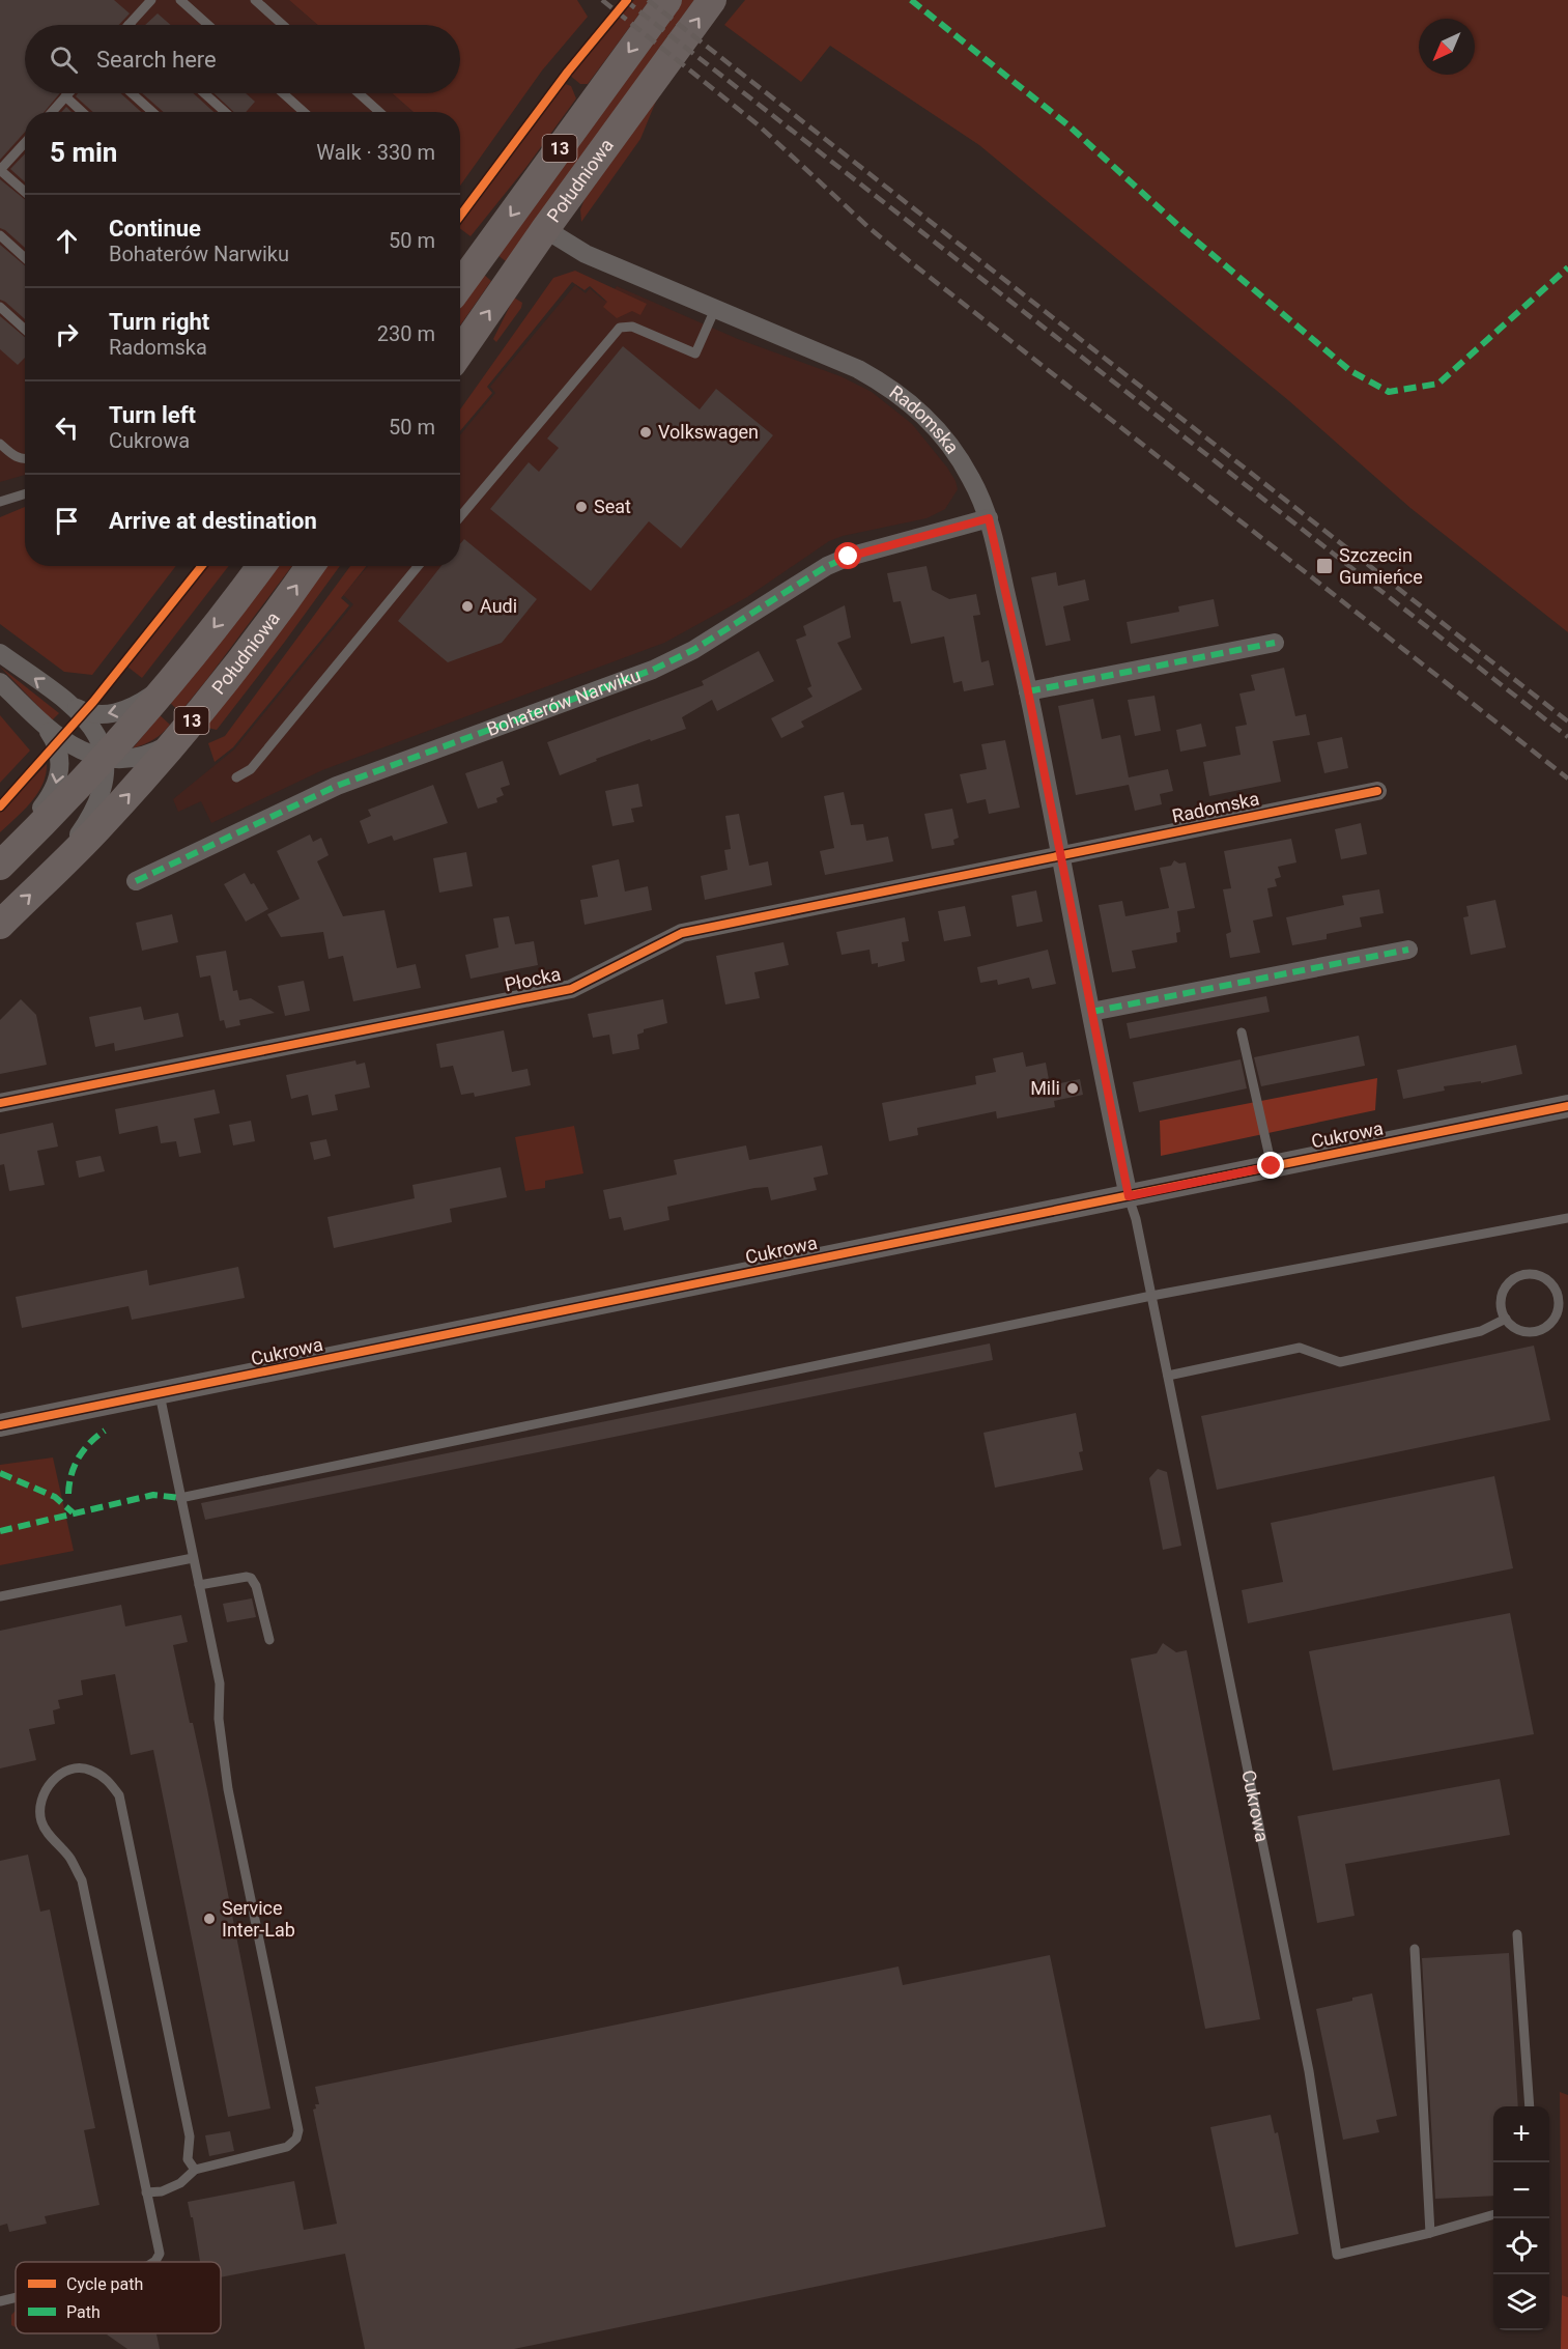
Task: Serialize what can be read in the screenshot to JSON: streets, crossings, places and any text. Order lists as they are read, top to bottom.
{
  "streets": {
    "main road": ["13", "Południowa"],
    "street": [
      "Radomska",
      "Bohaterów Narwiku",
      "Płocka",
      "Cukrowa"
    ]
  },
  "crossings": [
    ["Południowa", "Radomska"],
    ["Radomska", "Bohaterów Narwiku"],
    ["Radomska", "Płocka"],
    ["Radomska", "Cukrowa"]
  ],
  "places": {
    "other": [
      "Volkswagen",
      "Seat",
      "Audi",
      "Mili",
      "Service Inter-Lab"
    ],
    "transit": ["Szczecin Gumieńce"]
  },
  "legend": ["Cycle path", "Path"],
  "north": "bottom left",
  "page": {
    "search": "Search here",
    "heading": ["5 min", "Walk · 330 m"],
    "list": [
      ["Continue", "Bohaterów Narwiku", "50 m"],
      ["Turn right", "Radomska", "230 m"],
      ["Turn left", "Cukrowa", "50 m"],
      "Arrive at destination"
    ],
    "map_buttons": ["+", "−"]
  }
}
